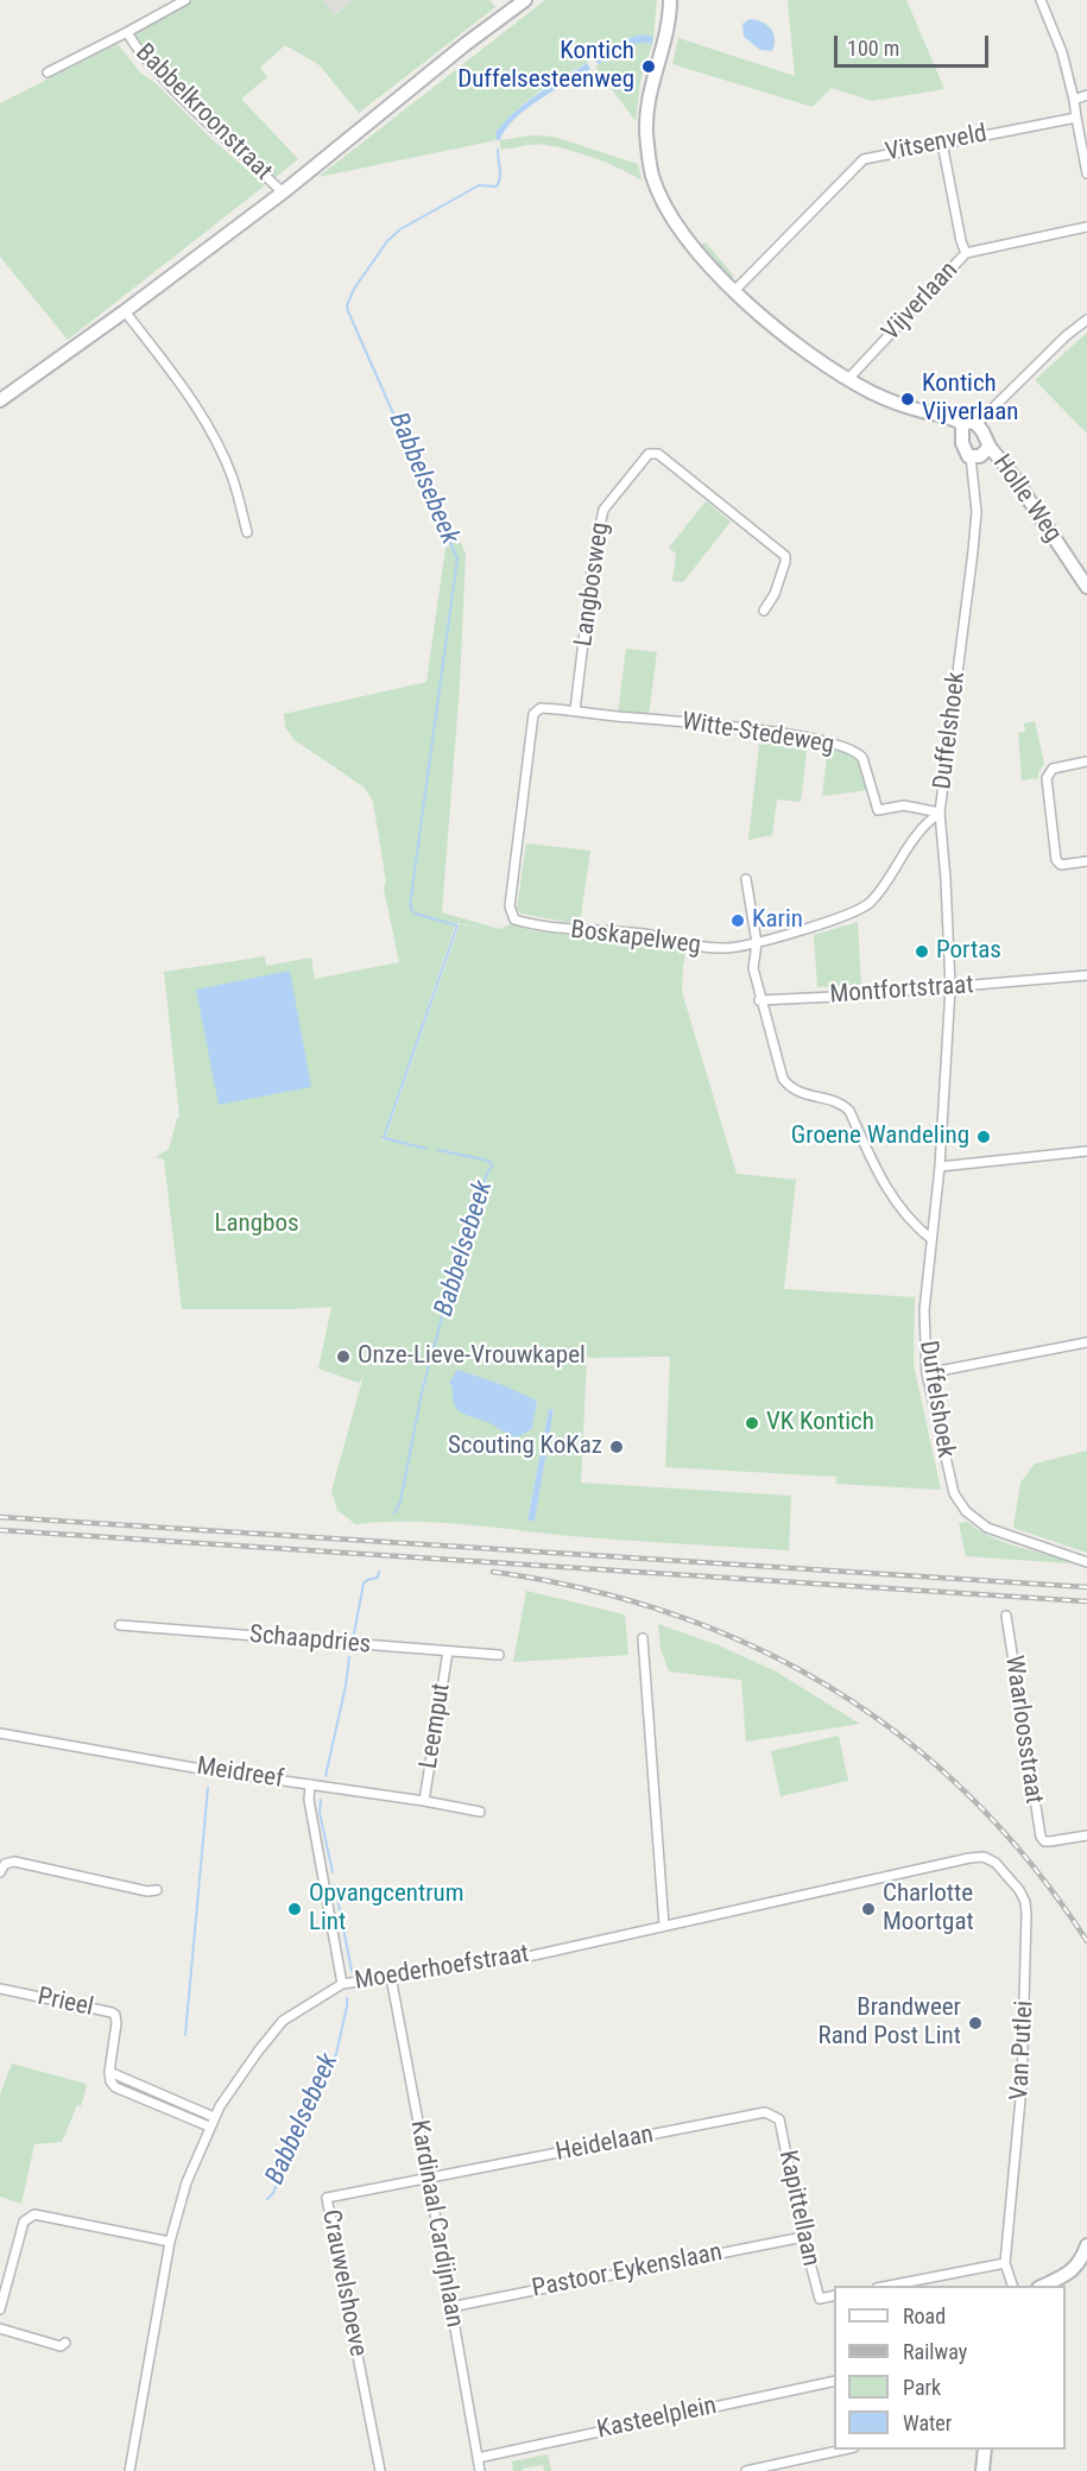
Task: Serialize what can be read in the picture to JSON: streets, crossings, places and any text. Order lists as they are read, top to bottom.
{
  "streets": {
    "street": [
      "Babbelkroonstraat",
      "Vitsenveld",
      "Vijverlaan",
      "Holle Weg",
      "Langbosweg",
      "Duffelshoek",
      "Witte-Stedeweg",
      "Boskapelweg",
      "Montfortstraat",
      "Schaapdries",
      "Leemput",
      "Waarloosstraat",
      "Meidreef",
      "Moederhoefstraat",
      "Prieel",
      "Van Putlei",
      "Heidelaan",
      "Kapittellaan",
      "Kardinaal Cardijnlaan",
      "Pastoor Eykenslaan",
      "Crauwelshoeve",
      "Kasteelplein"
    ]
  },
  "crossings": [
    ["Holle Weg", "Duffelshoek"],
    ["Langbosweg", "Witte-Stedeweg"],
    ["Langbosweg", "Boskapelweg"],
    ["Duffelshoek", "Witte-Stedeweg"],
    ["Duffelshoek", "Boskapelweg"],
    ["Witte-Stedeweg", "Boskapelweg"],
    ["Schaapdries", "Leemput"],
    ["Leemput", "Meidreef"],
    ["Moederhoefstraat", "Van Putlei"],
    ["Moederhoefstraat", "Kardinaal Cardijnlaan"],
    ["Heidelaan", "Kapittellaan"],
    ["Heidelaan", "Kardinaal Cardijnlaan"],
    ["Heidelaan", "Crauwelshoeve"],
    ["Kapittellaan", "Pastoor Eykenslaan"],
    ["Kardinaal Cardijnlaan", "Pastoor Eykenslaan"],
    ["Kardinaal Cardijnlaan", "Crauwelshoeve"],
    ["Kardinaal Cardijnlaan", "Kasteelplein"]
  ],
  "water": ["Babbelsebeek"],
  "parks": ["Langbos"],
  "places": [
    "Kontich Duffelsesteenweg",
    "Kontich Vijverlaan",
    "Karin",
    "Portas",
    "Groene Wandeling",
    "Onze-Lieve-Vrouwkapel",
    "VK Kontich",
    "Scouting KoKaz",
    "Opvangcentrum Lint",
    "Charlotte Moortgat",
    "Brandweer Rand Post Lint"
  ],
  "legend": [
    "Road",
    "Railway",
    "Park",
    "Water"
  ],
  "scale_bar": "100 m"
}
